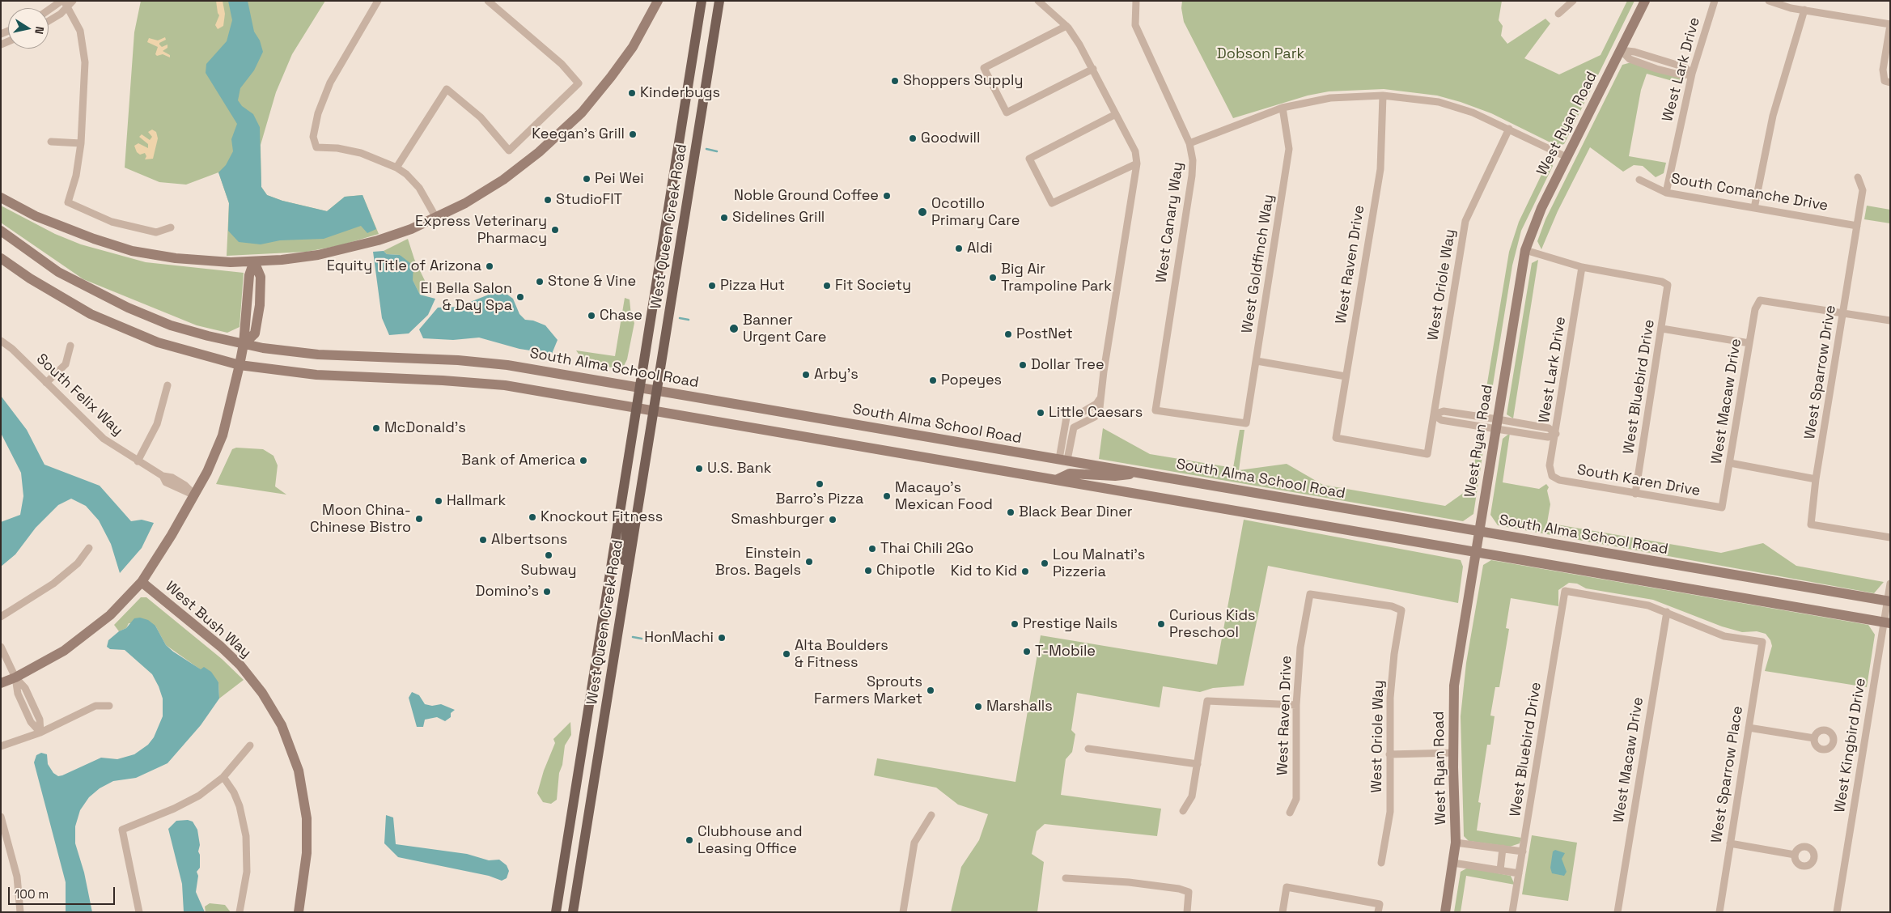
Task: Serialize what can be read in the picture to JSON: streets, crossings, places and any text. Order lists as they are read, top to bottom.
{
  "streets": {
    "main road": [
      "West Ryan Road",
      "West Queen Creek Road",
      "South Alma School Road",
      "West Bush Way"
    ],
    "street": [
      "West Lark Drive",
      "South Comanche Drive",
      "West Canary Way",
      "West Goldfinch Way",
      "West Raven Drive",
      "West Oriole Way",
      "West Sparrow Drive",
      "West Bluebird Drive",
      "South Felix Way",
      "West Macaw Drive",
      "South Karen Drive",
      "West Kingbird Drive",
      "West Sparrow Place"
    ]
  },
  "crossings": [
    ["West Lark Drive", "South Comanche Drive"],
    ["West Lark Drive", "West Bluebird Drive"],
    ["West Lark Drive", "South Karen Drive"],
    ["West Ryan Road", "South Alma School Road"],
    ["South Comanche Drive", "West Sparrow Drive"],
    ["West Canary Way", "West Goldfinch Way"],
    ["West Queen Creek Road", "South Alma School Road"],
    ["West Raven Drive", "West Oriole Way"],
    ["South Alma School Road", "West Kingbird Drive"],
    ["West Sparrow Drive", "West Macaw Drive"],
    ["West Bluebird Drive", "West Macaw Drive"],
    ["West Bluebird Drive", "South Karen Drive"],
    ["West Bluebird Drive", "West Sparrow Place"],
    ["West Macaw Drive", "South Karen Drive"],
    ["West Macaw Drive", "West Sparrow Place"]
  ],
  "parks": ["Dobson Park"],
  "places": [
    "Shoppers Supply",
    "Kinderbugs",
    "Keegan's Grill",
    "Goodwill",
    "Pei Wei",
    "Noble Ground Coffee",
    "StudioFIT",
    "Ocotillo Primary Care",
    "Sidelines Grill",
    "Express Veterinary Pharmacy",
    "Aldi",
    "Equity Title of Arizona",
    "Big Air Trampoline Park",
    "Stone & Vine",
    "Pizza Hut",
    "Fit Society",
    "El Bella Salon & Day Spa",
    "Chase",
    "Banner Urgent Care",
    "PostNet",
    "Dollar Tree",
    "Arby's",
    "Popeyes",
    "Little Caesars",
    "McDonald's",
    "Bank of America",
    "U.S. Bank",
    "Barro's Pizza",
    "Macayo's Mexican Food",
    "Hallmark",
    "Black Bear Diner",
    "Knockout Fitness",
    "Moon China- Chinese Bistro",
    "Smashburger",
    "Albertsons",
    "Thai Chili 2Go",
    "Subway",
    "Einstein Bros. Bagels",
    "Lou Malnati's Pizzeria",
    "Chipotle",
    "Kid to Kid",
    "Domino's",
    "Prestige Nails",
    "Curious Kids Preschool",
    "HonMachi",
    "T-Mobile",
    "Alta Boulders & Fitness",
    "Sprouts Farmers Market",
    "Marshalls",
    "Clubhouse and Leasing Office"
  ],
  "scale_bar": "100 m",
  "north": "right"
}
